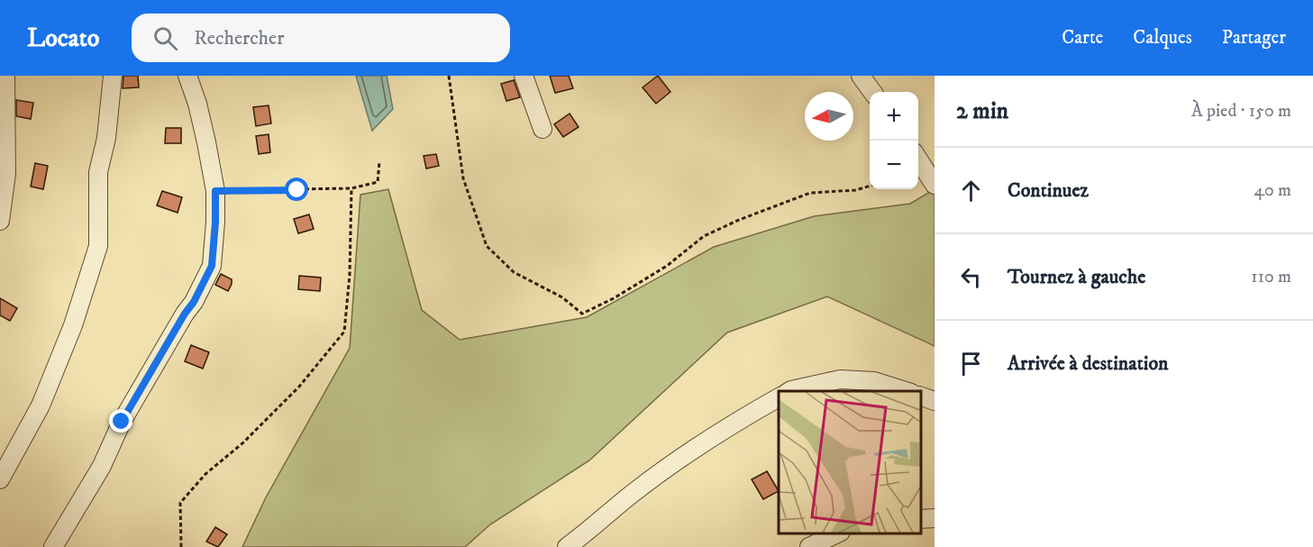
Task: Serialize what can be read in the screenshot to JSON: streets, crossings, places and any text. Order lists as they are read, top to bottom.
{
  "north": "left",
  "page": {
    "header": "Locato",
    "search": "Rechercher",
    "nav": ["Carte", "Calques", "Partager"],
    "heading": ["2 min", "À pied · 150 m"],
    "map_buttons": ["+", "−"],
    "list": [
      ["Continuez", "40 m"],
      ["Tournez à gauche", "110 m"],
      "Arrivée à destination"
    ]
  }
}
